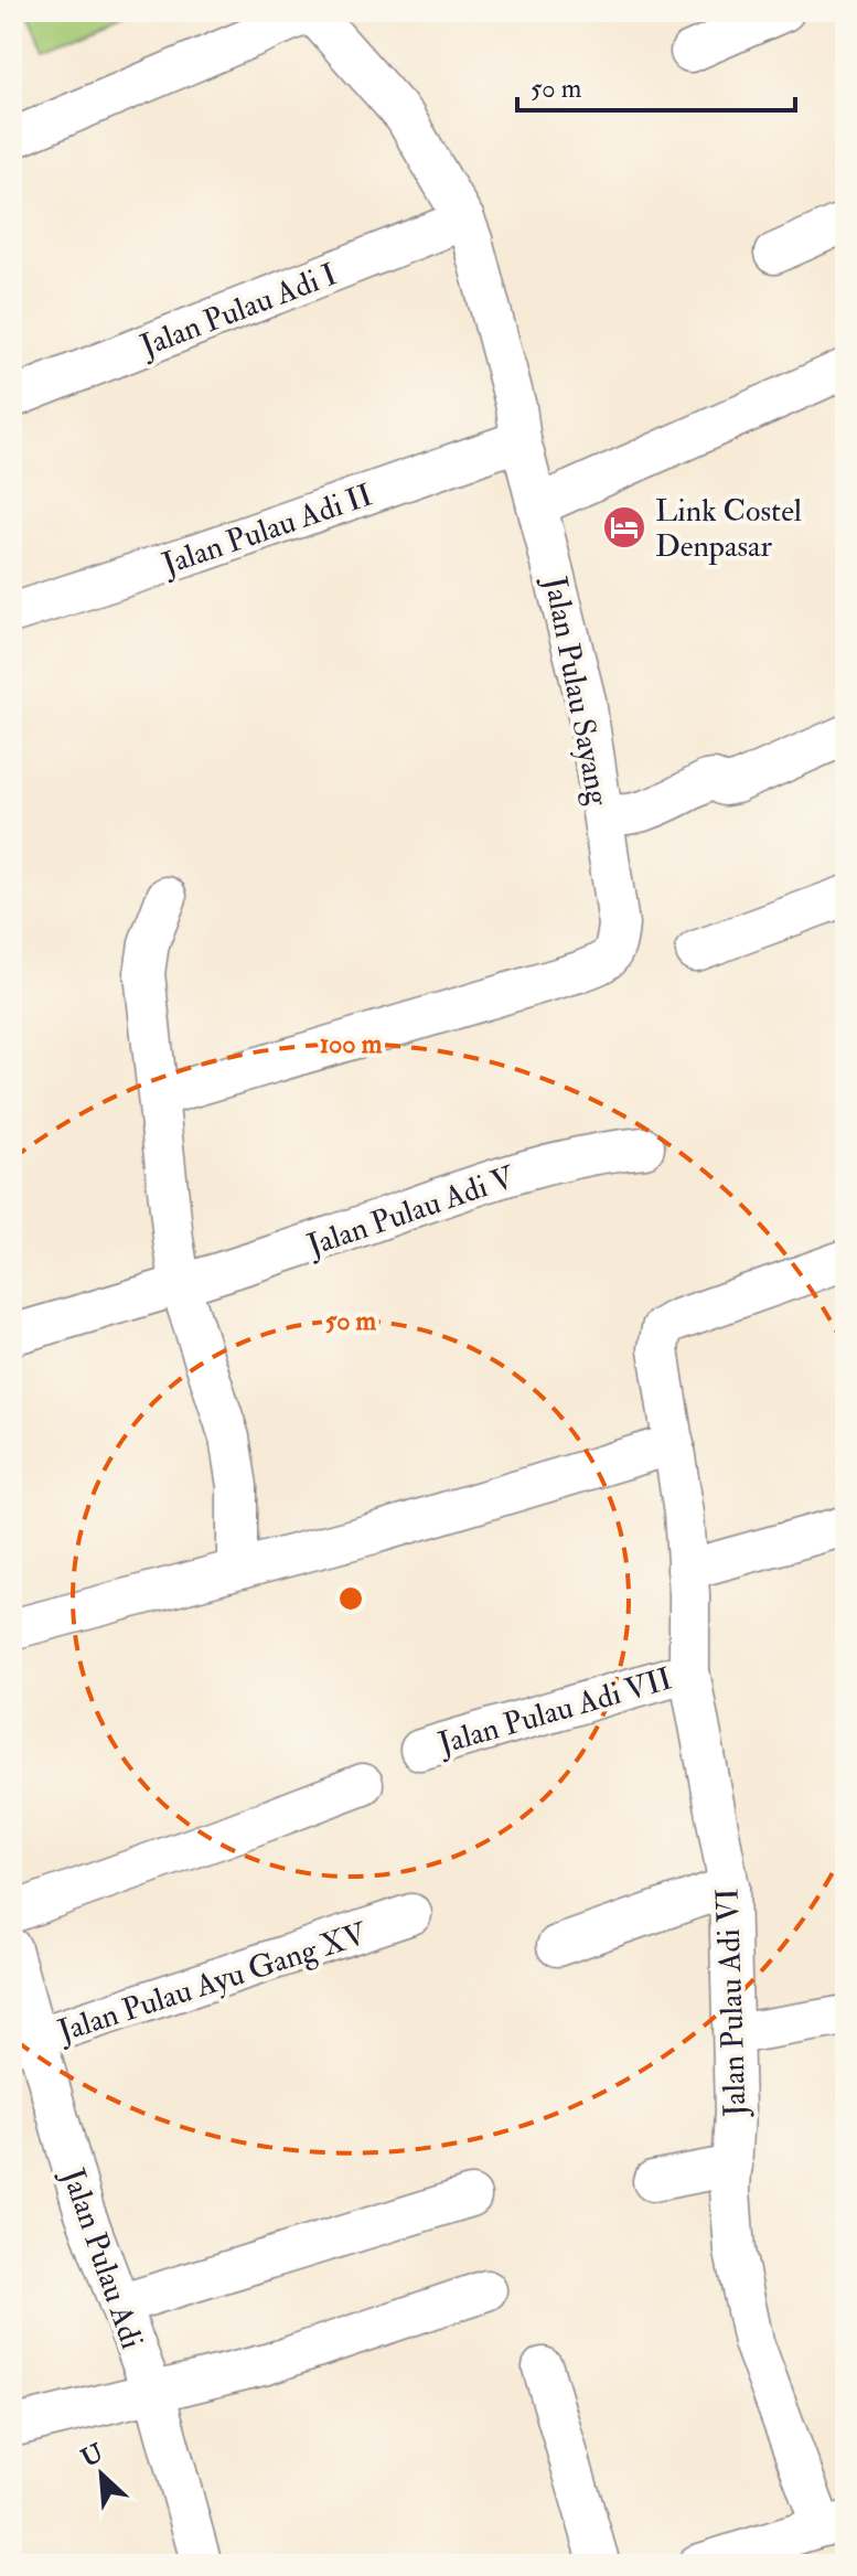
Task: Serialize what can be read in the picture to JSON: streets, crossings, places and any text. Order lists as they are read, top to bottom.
{
  "streets": {
    "street": [
      "Jalan Pulau Adi I",
      "Jalan Pulau Adi II",
      "Jalan Pulau Sayang",
      "Jalan Pulau Adi V",
      "Jalan Pulau Adi VII",
      "Jalan Pulau Ayu Gang XV",
      "Jalan Pulau Adi VI",
      "Jalan Pulau Adi"
    ]
  },
  "crossings": [
    ["Jalan Pulau Adi I", "Jalan Pulau Sayang"],
    ["Jalan Pulau Adi II", "Jalan Pulau Sayang"],
    ["Jalan Pulau Adi VII", "Jalan Pulau Adi VI"],
    ["Jalan Pulau Ayu Gang XV", "Jalan Pulau Adi"]
  ],
  "places": {
    "hotel": ["Link Costel Denpasar"]
  },
  "scale_bar": "50 m",
  "north": "top left",
  "rings": ["100 m", "50 m"]
}
